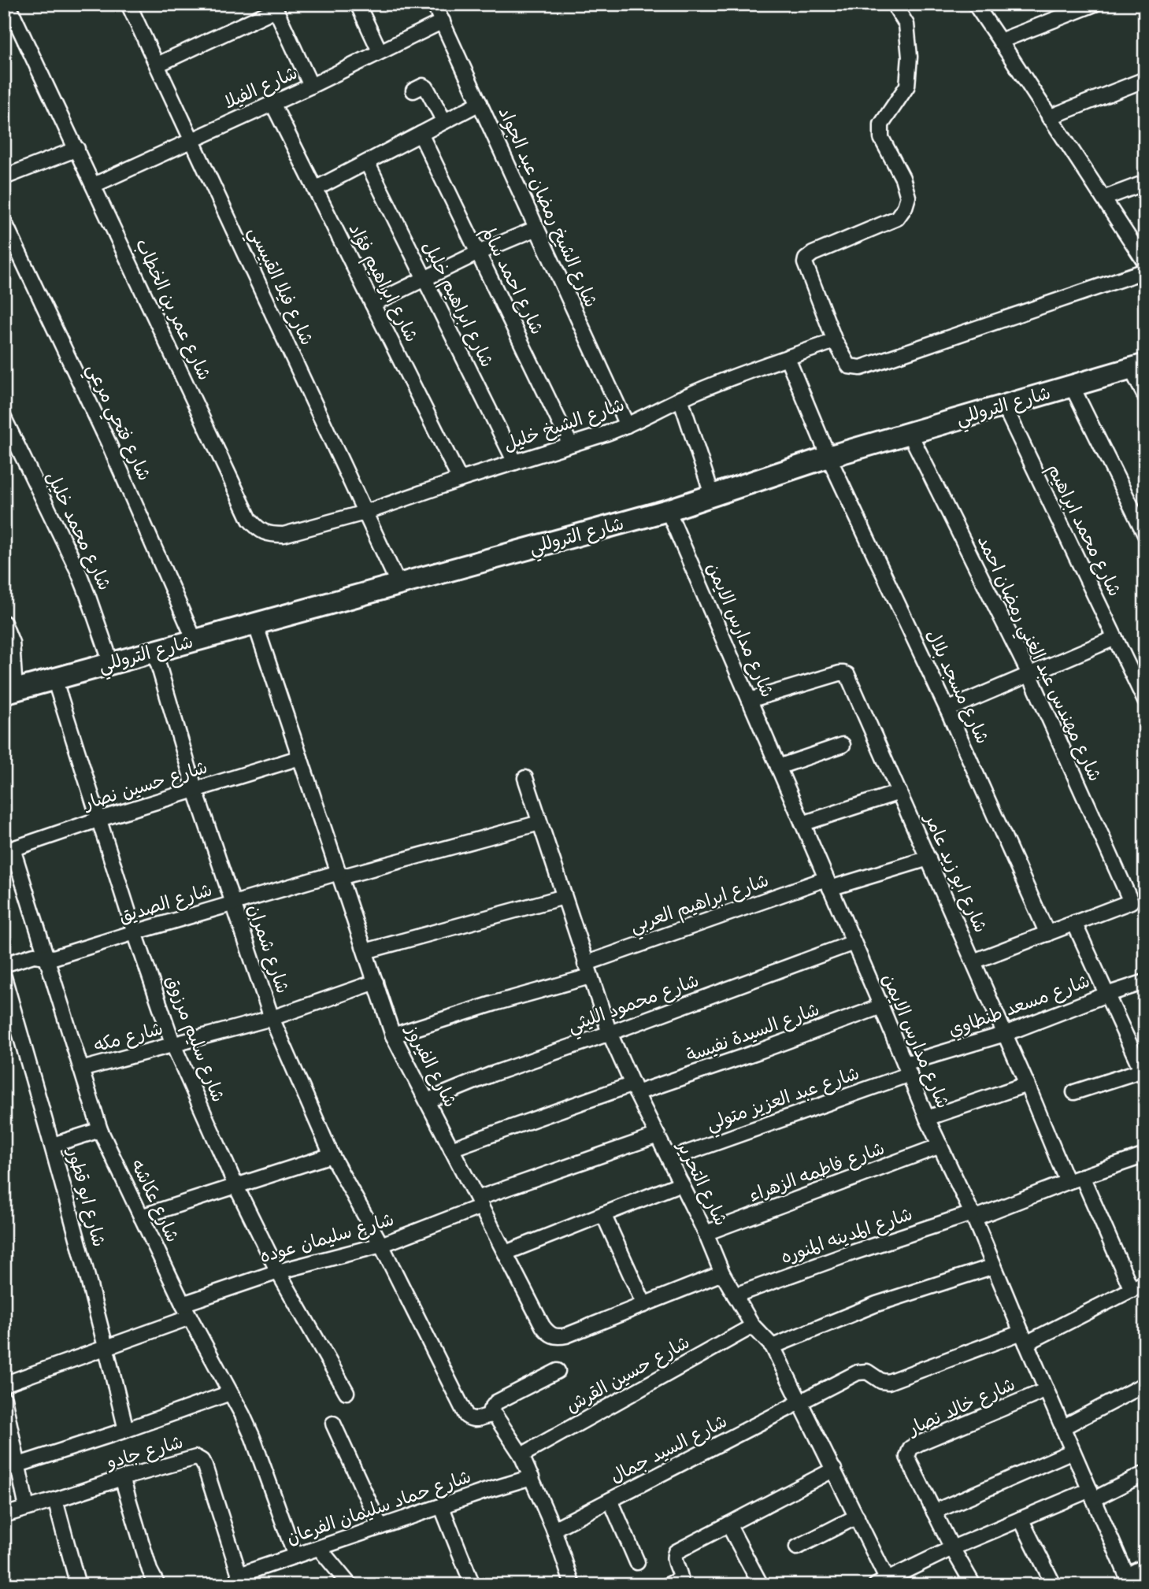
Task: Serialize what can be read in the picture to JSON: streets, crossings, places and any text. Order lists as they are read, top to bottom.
{
  "streets": {
    "street": [
      "شارع الفيلا",
      "شارع الشيخ رمضان عبد الجواد",
      "شارع احمد سالم",
      "شارع ابراهيم فؤاد",
      "شارع فيلا القبيسي",
      "شارع ابراهيم خليل",
      "شارع عمر بن الخطاب",
      "شارع التروللي",
      "شارع فتحي مرعي",
      "شارع الشيخ خليل",
      "شارع محمد ابراهيم",
      "شارع محمد خليل",
      "شارع مدارس الايمن",
      "شارع مهندس عبد الغني رمضان احمد",
      "شارع مسجد بلال",
      "شارع حسين نصار",
      "شارع ابو زيد عامر",
      "شارع الصديق",
      "شارع ابراهيم العربي",
      "شارع شمران",
      "شارع محمود الليثي",
      "شارع مسعد طنطاوي",
      "شارع السيدة نفيسة",
      "شارع مكه",
      "شارع سليم مرزوق",
      "شارع الفيروز",
      "شارع عبد العزيز متولي",
      "شارع فاطمه الزهراء",
      "شارع التحرير",
      "شارع ابو قطور",
      "شارع عكاشه",
      "شارع المدينه المنوره",
      "شارع سليمان عوده",
      "شارع حسين القرش",
      "شارع خالد نصار",
      "شارع السيد جمال",
      "شارع جادو",
      "شارع حماد سليمان الفرعان"
    ]
  },
  "crossings": [
    ["شارع الفيلا", "شارع الشيخ رمضان عبد الجواد"],
    ["شارع الفيلا", "شارع ابراهيم فؤاد"],
    ["شارع الفيلا", "شارع فيلا القبيسي"],
    ["شارع الفيلا", "شارع عمر بن الخطاب"],
    ["شارع الشيخ رمضان عبد الجواد", "شارع الشيخ خليل"],
    ["شارع احمد سالم", "شارع الشيخ خليل"],
    ["شارع ابراهيم فؤاد", "شارع الشيخ خليل"],
    ["شارع فيلا القبيسي", "شارع عمر بن الخطاب"],
    ["شارع فيلا القبيسي", "شارع التروللي"],
    ["شارع فيلا القبيسي", "شارع الشيخ خليل"],
    ["شارع ابراهيم خليل", "شارع الشيخ خليل"],
    ["شارع عمر بن الخطاب", "شارع الشيخ خليل"],
    ["شارع التروللي", "شارع فتحي مرعي"],
    ["شارع التروللي", "شارع محمد ابراهيم"],
    ["شارع التروللي", "شارع محمد خليل"],
    ["شارع التروللي", "شارع مدارس الايمن"],
    ["شارع التروللي", "شارع مهندس عبد الغني رمضان احمد"],
    ["شارع التروللي", "شارع مسجد بلال"],
    ["شارع التروللي", "شارع شمران"],
    ["شارع التروللي", "شارع سليم مرزوق"],
    ["شارع التروللي", "شارع الفيروز"],
    ["شارع الشيخ خليل", "شارع مسجد بلال"],
    ["شارع مدارس الايمن", "شارع ابو زيد عامر"],
    ["شارع مدارس الايمن", "شارع ابراهيم العربي"],
    ["شارع مدارس الايمن", "شارع محمود الليثي"],
    ["شارع مدارس الايمن", "شارع مسعد طنطاوي"],
    ["شارع مدارس الايمن", "شارع السيدة نفيسة"],
    ["شارع مدارس الايمن", "شارع عبد العزيز متولي"],
    ["شارع مدارس الايمن", "شارع فاطمه الزهراء"],
    ["شارع مدارس الايمن", "شارع المدينه المنوره"],
    ["شارع مدارس الايمن", "شارع خالد نصار"],
    ["شارع مدارس الايمن", "شارع السيد جمال"],
    ["شارع حسين نصار", "شارع شمران"],
    ["شارع حسين نصار", "شارع سليم مرزوق"],
    ["شارع حسين نصار", "شارع الفيروز"],
    ["شارع حسين نصار", "شارع عكاشه"],
    ["شارع ابو زيد عامر", "شارع ابراهيم العربي"],
    ["شارع ابو زيد عامر", "شارع مسعد طنطاوي"],
    ["شارع ابو زيد عامر", "شارع المدينه المنوره"],
    ["شارع الصديق", "شارع شمران"],
    ["شارع الصديق", "شارع سليم مرزوق"],
    ["شارع الصديق", "شارع الفيروز"],
    ["شارع الصديق", "شارع التحرير"],
    ["شارع الصديق", "شارع عكاشه"],
    ["شارع ابراهيم العربي", "شارع الفيروز"],
    ["شارع ابراهيم العربي", "شارع التحرير"],
    ["شارع شمران", "شارع مكه"],
    ["شارع شمران", "شارع سليمان عوده"],
    ["شارع محمود الليثي", "شارع الفيروز"],
    ["شارع محمود الليثي", "شارع التحرير"],
    ["شارع مسعد طنطاوي", "شارع عبد العزيز متولي"],
    ["شارع السيدة نفيسة", "شارع الفيروز"],
    ["شارع السيدة نفيسة", "شارع التحرير"],
    ["شارع مكه", "شارع سليم مرزوق"],
    ["شارع مكه", "شارع الفيروز"],
    ["شارع مكه", "شارع عكاشه"],
    ["شارع سليم مرزوق", "شارع سليمان عوده"],
    ["شارع الفيروز", "شارع التحرير"],
    ["شارع الفيروز", "شارع سليمان عوده"],
    ["شارع عبد العزيز متولي", "شارع التحرير"],
    ["شارع فاطمه الزهراء", "شارع التحرير"],
    ["شارع التحرير", "شارع المدينه المنوره"],
    ["شارع التحرير", "شارع سليمان عوده"],
    ["شارع التحرير", "شارع حسين القرش"],
    ["شارع التحرير", "شارع السيد جمال"],
    ["شارع عكاشه", "شارع سليمان عوده"],
    ["شارع عكاشه", "شارع حماد سليمان الفرعان"],
    ["شارع جادو", "شارع حماد سليمان الفرعان"]
  ]
}
